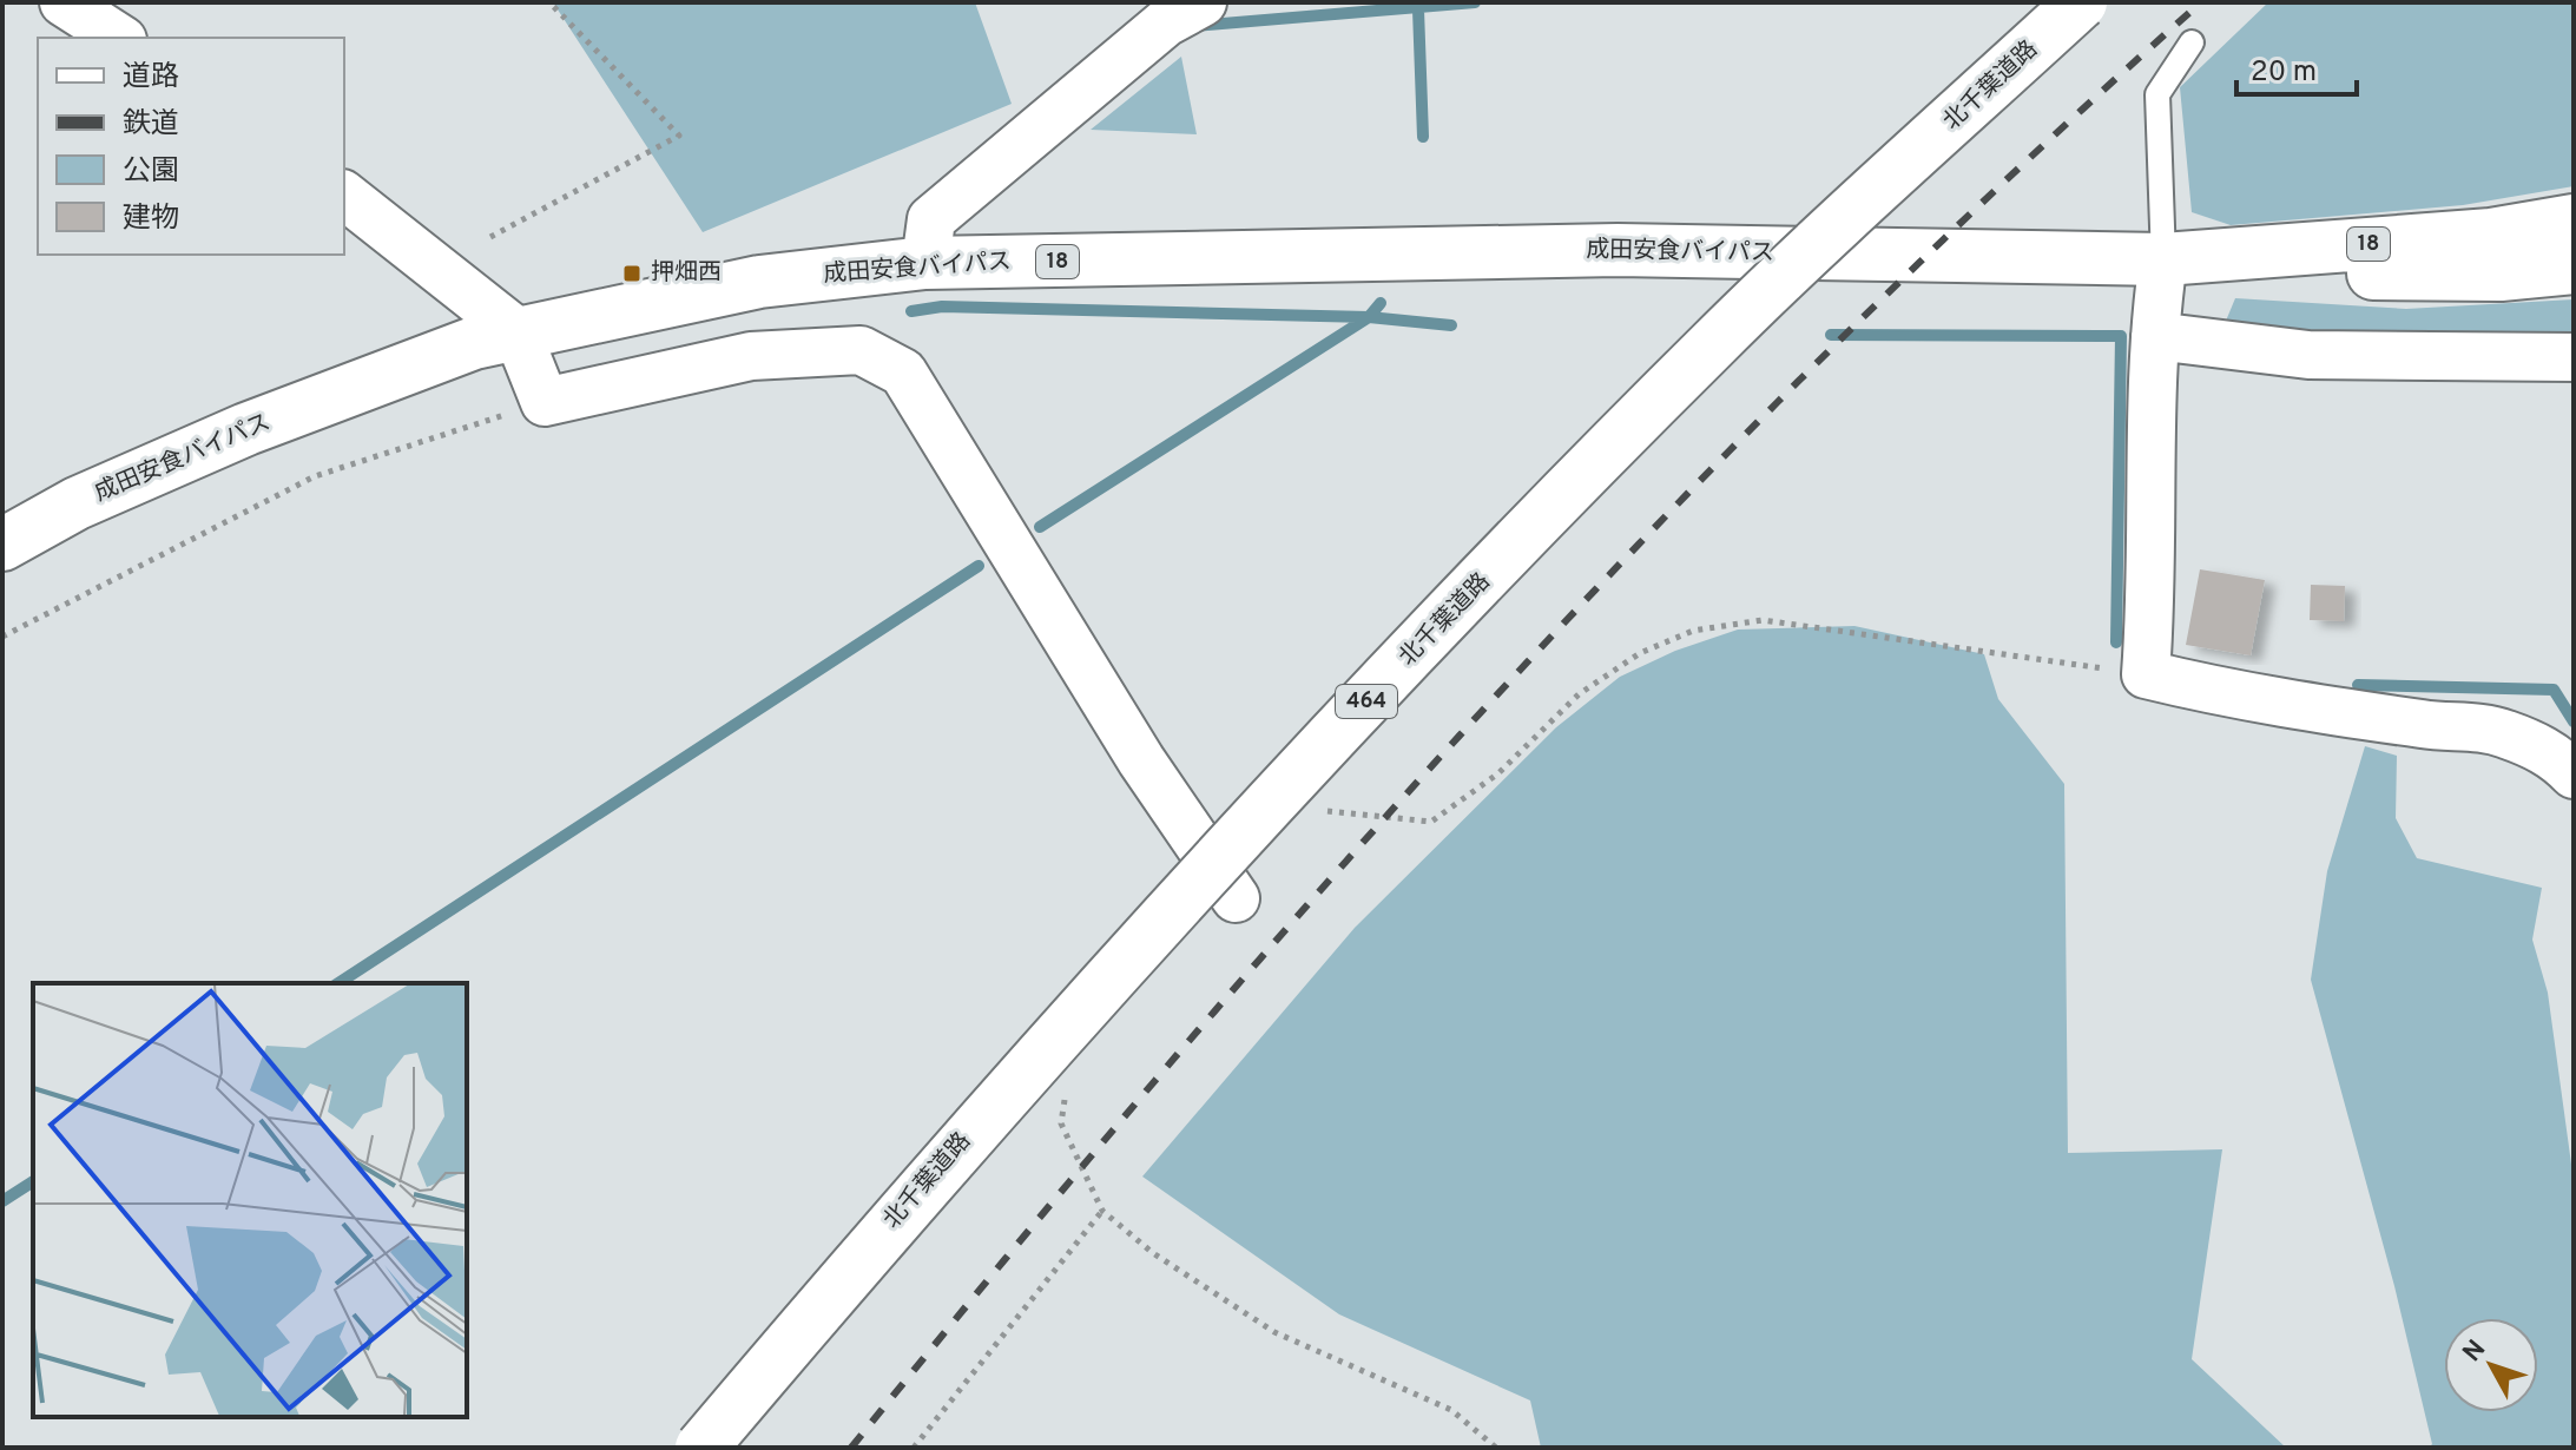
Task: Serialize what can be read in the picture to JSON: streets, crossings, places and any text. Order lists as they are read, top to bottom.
{
  "streets": {
    "main road": [
      "北千葉道路",
      "18",
      "成田安食バイパス",
      "464"
    ]
  },
  "places": {
    "transit": ["押畑西"]
  },
  "legend": [
    "道路",
    "鉄道",
    "公園",
    "建物"
  ],
  "scale_bar": "20 m",
  "north": "top left"
}
